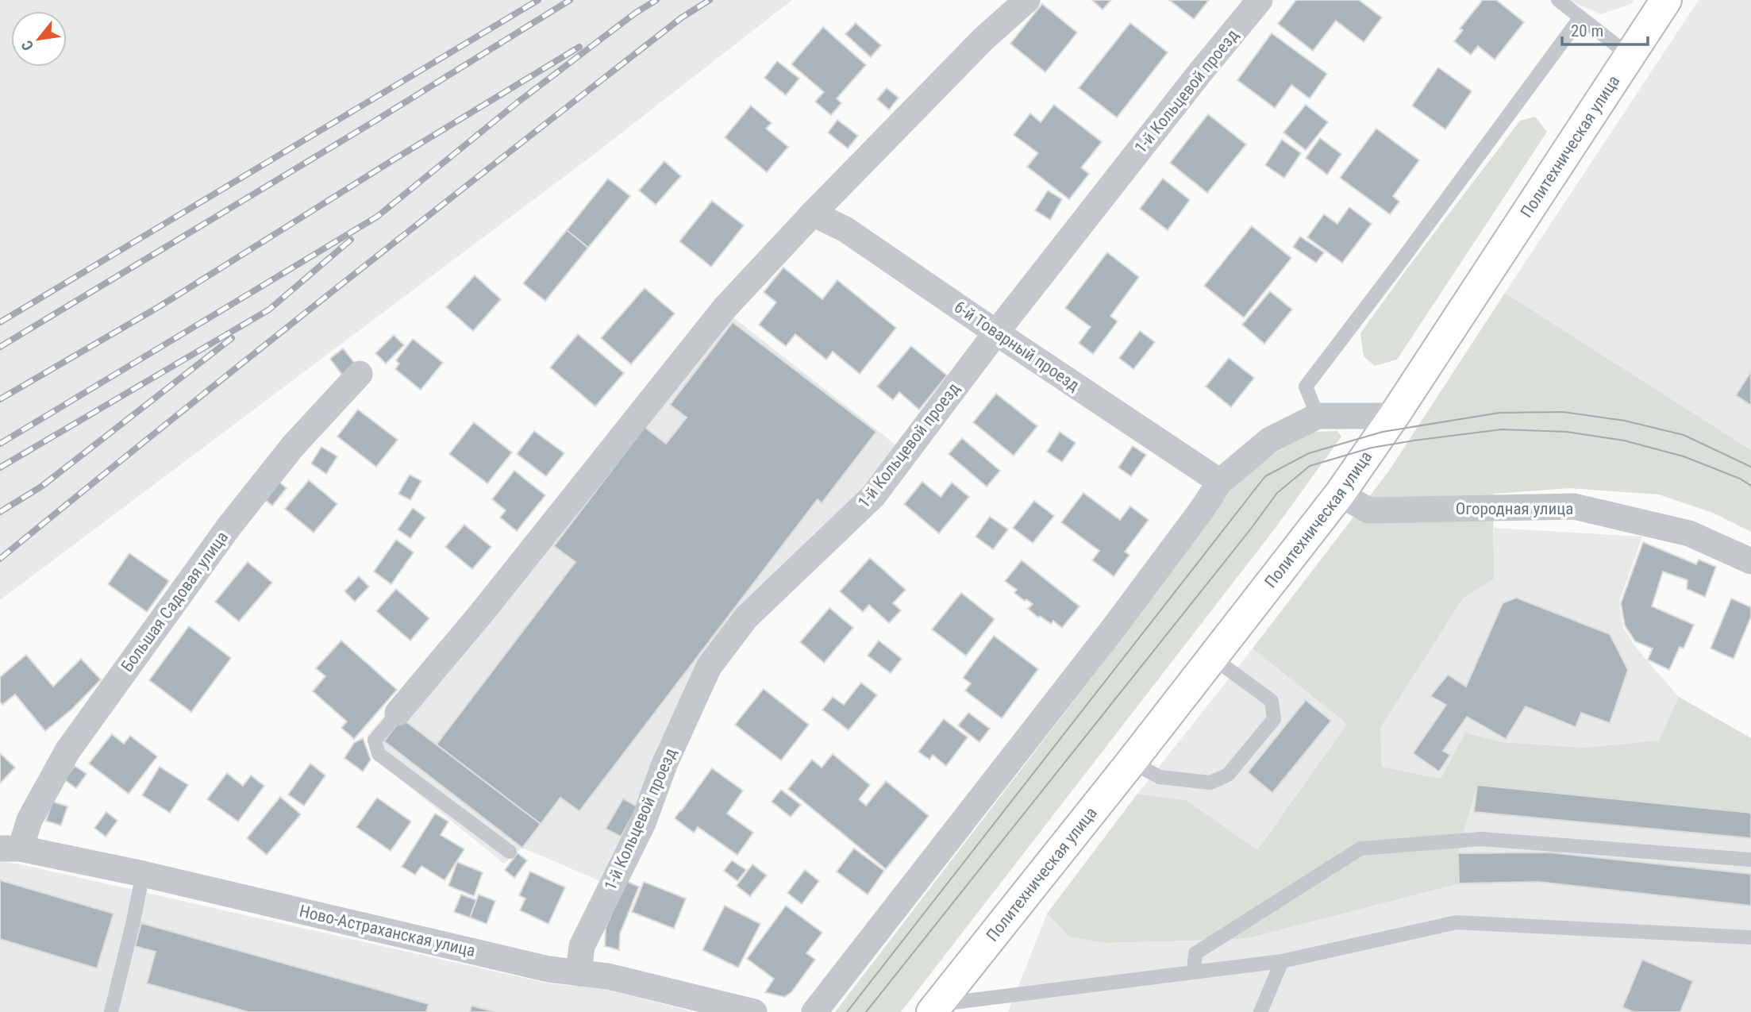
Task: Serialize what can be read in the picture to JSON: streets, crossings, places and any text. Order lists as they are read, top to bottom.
{
  "streets": {
    "main road": ["Политехническая улица"],
    "street": [
      "1-й Кольцевой проезд",
      "6-й Товарный проезд",
      "Огородная улица",
      "Большая Садовая улица",
      "Ново-Астраханская улица"
    ]
  },
  "crossings": [
    ["1-й Кольцевой проезд", "6-й Товарный проезд"],
    ["1-й Кольцевой проезд", "Ново-Астраханская улица"],
    ["Политехническая улица", "Огородная улица"],
    ["Большая Садовая улица", "Ново-Астраханская улица"]
  ],
  "scale_bar": "20 m",
  "north": "bottom left"
}
